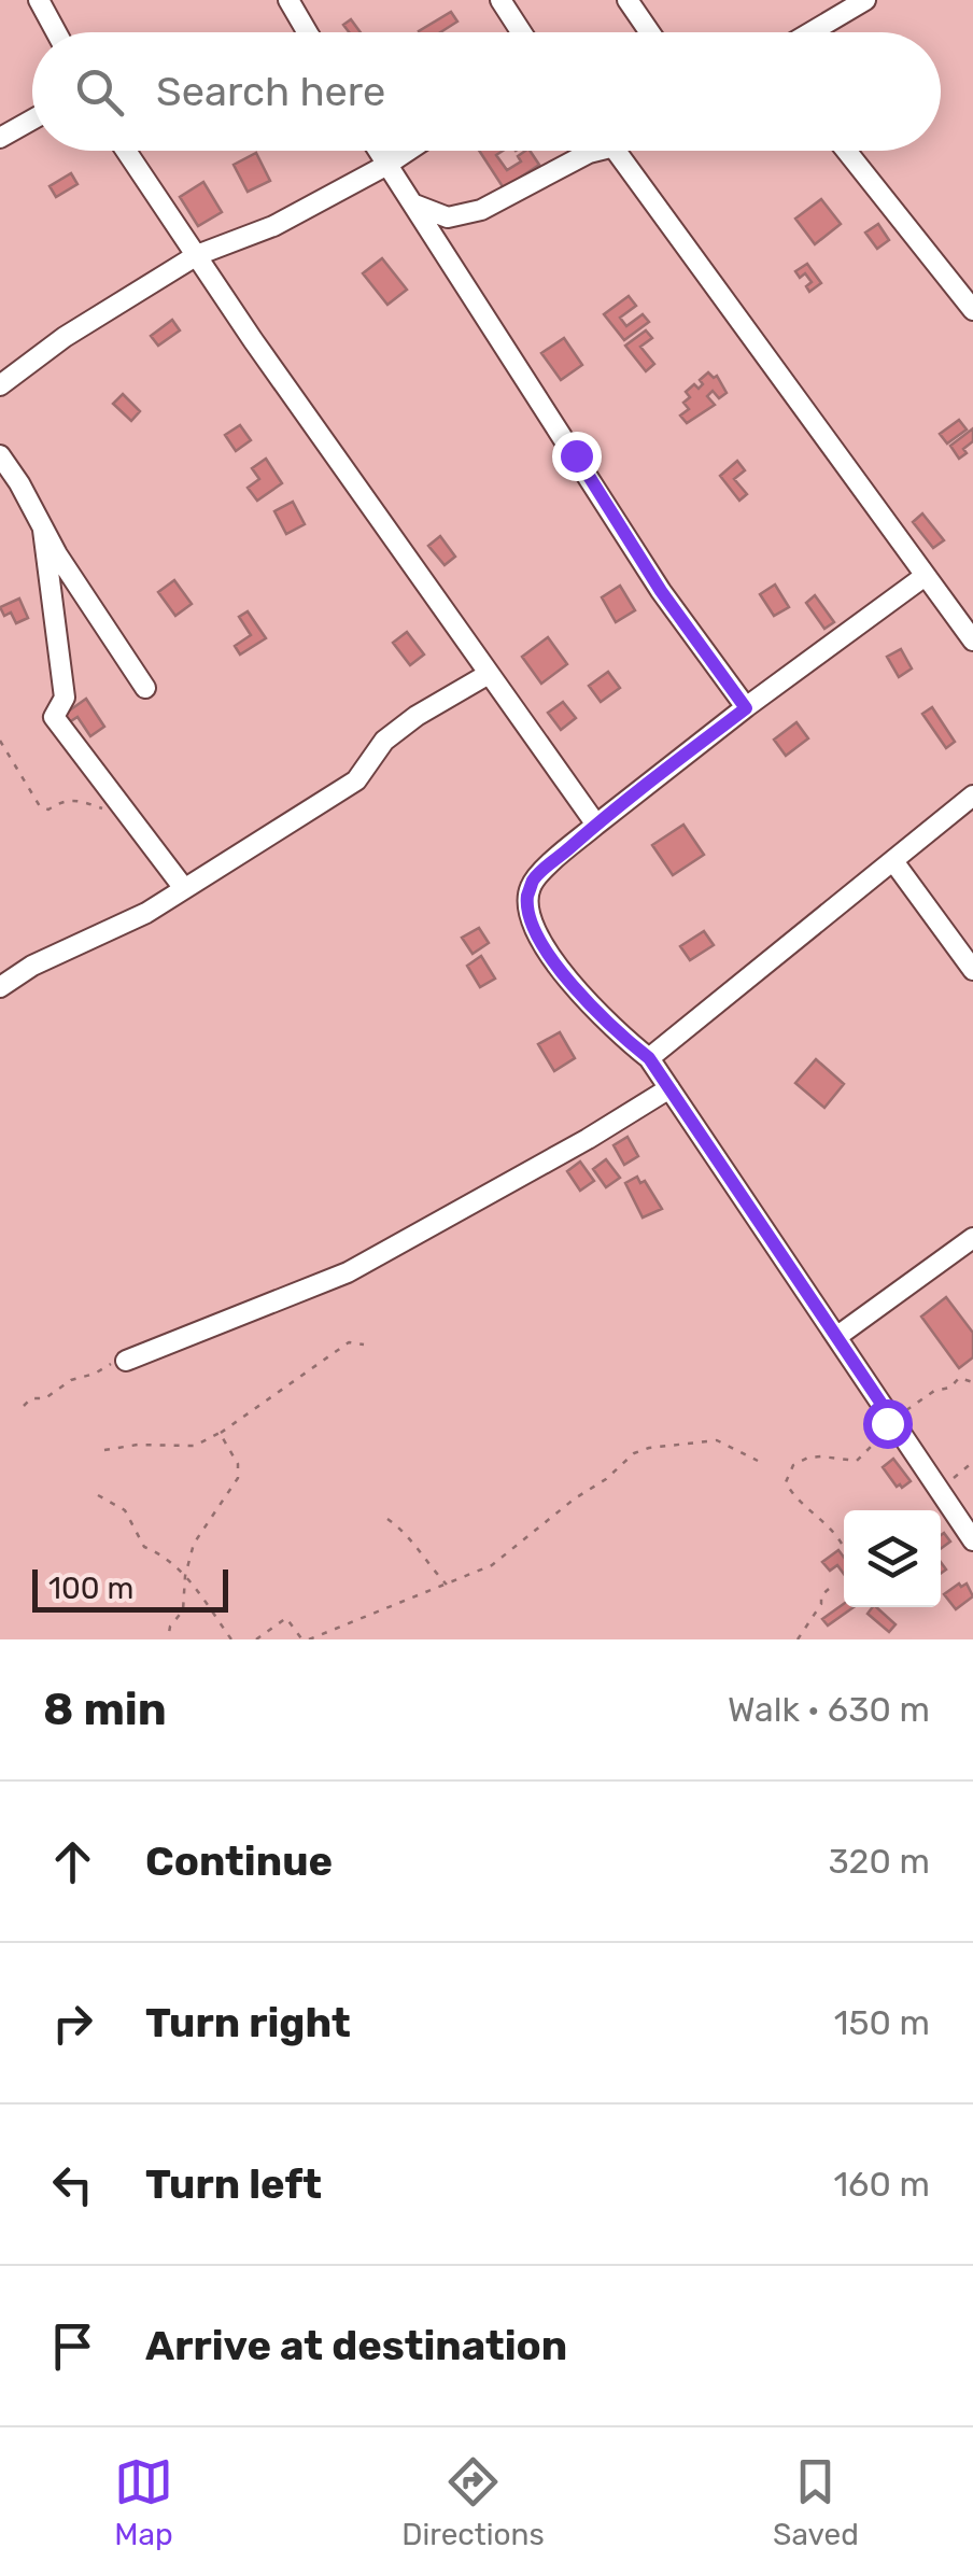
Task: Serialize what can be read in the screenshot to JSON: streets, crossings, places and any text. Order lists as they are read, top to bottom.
{
  "scale_bar": "100 m",
  "page": {
    "search": "Search here",
    "scale": "100 m",
    "heading": ["8 min", "Walk · 630 m"],
    "list": [
      ["Continue", "320 m"],
      ["Turn right", "150 m"],
      ["Turn left", "160 m"],
      "Arrive at destination"
    ],
    "nav": ["Map", "Directions", "Saved"]
  }
}
